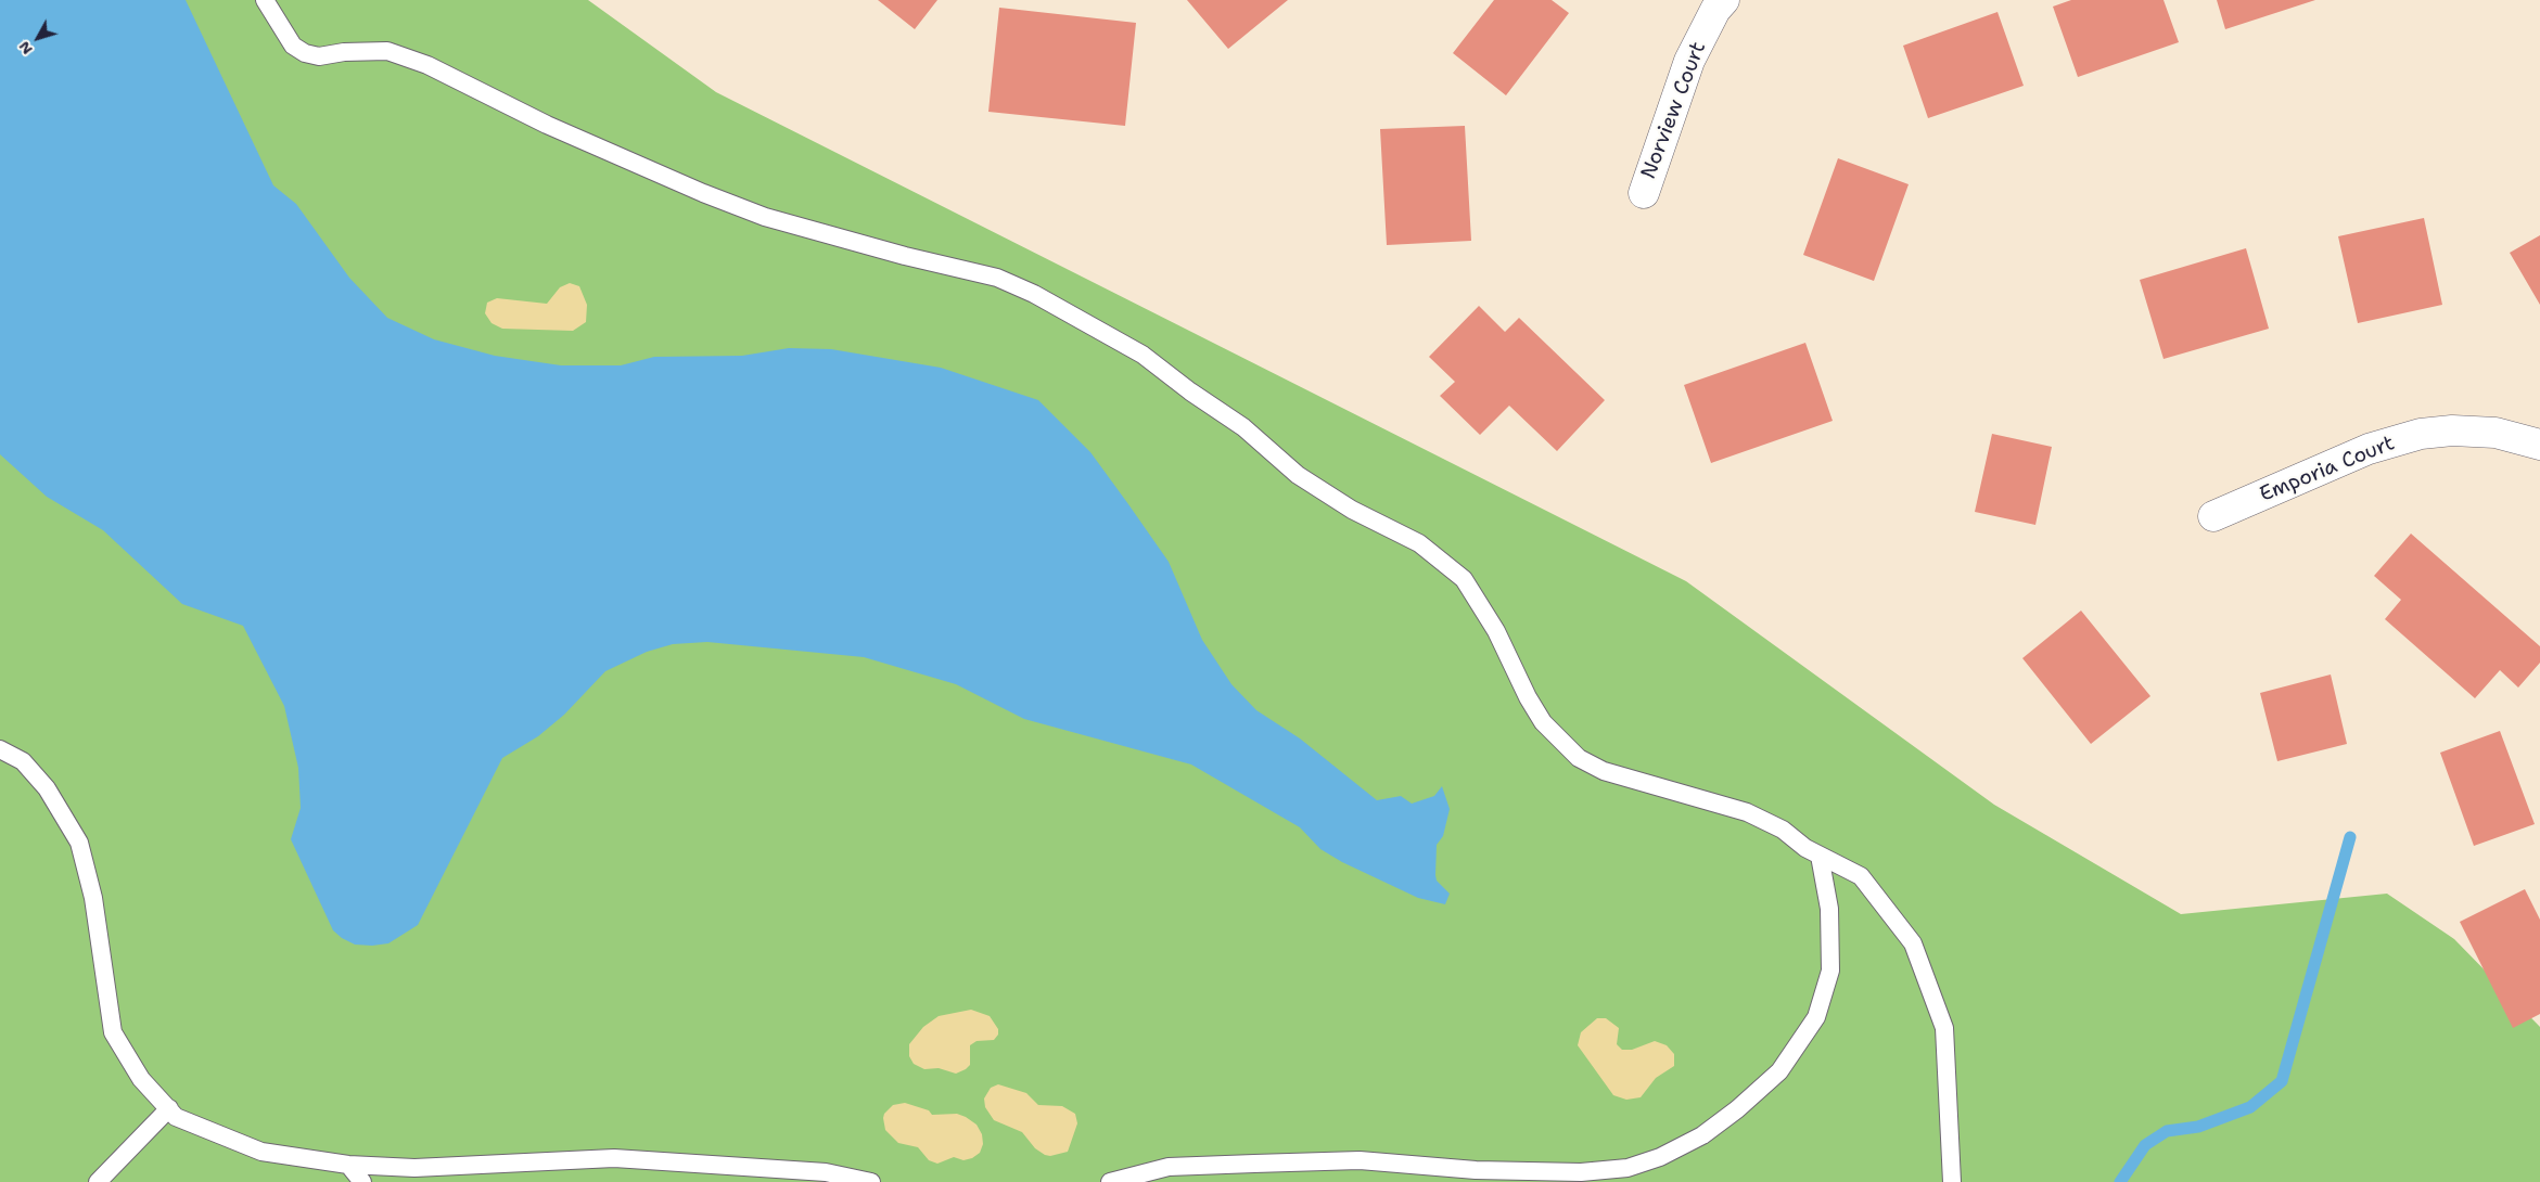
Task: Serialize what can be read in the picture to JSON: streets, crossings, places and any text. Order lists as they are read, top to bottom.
{
  "streets": {
    "street": ["Norview Court", "Emporia Court"]
  },
  "north": "bottom left"
}
